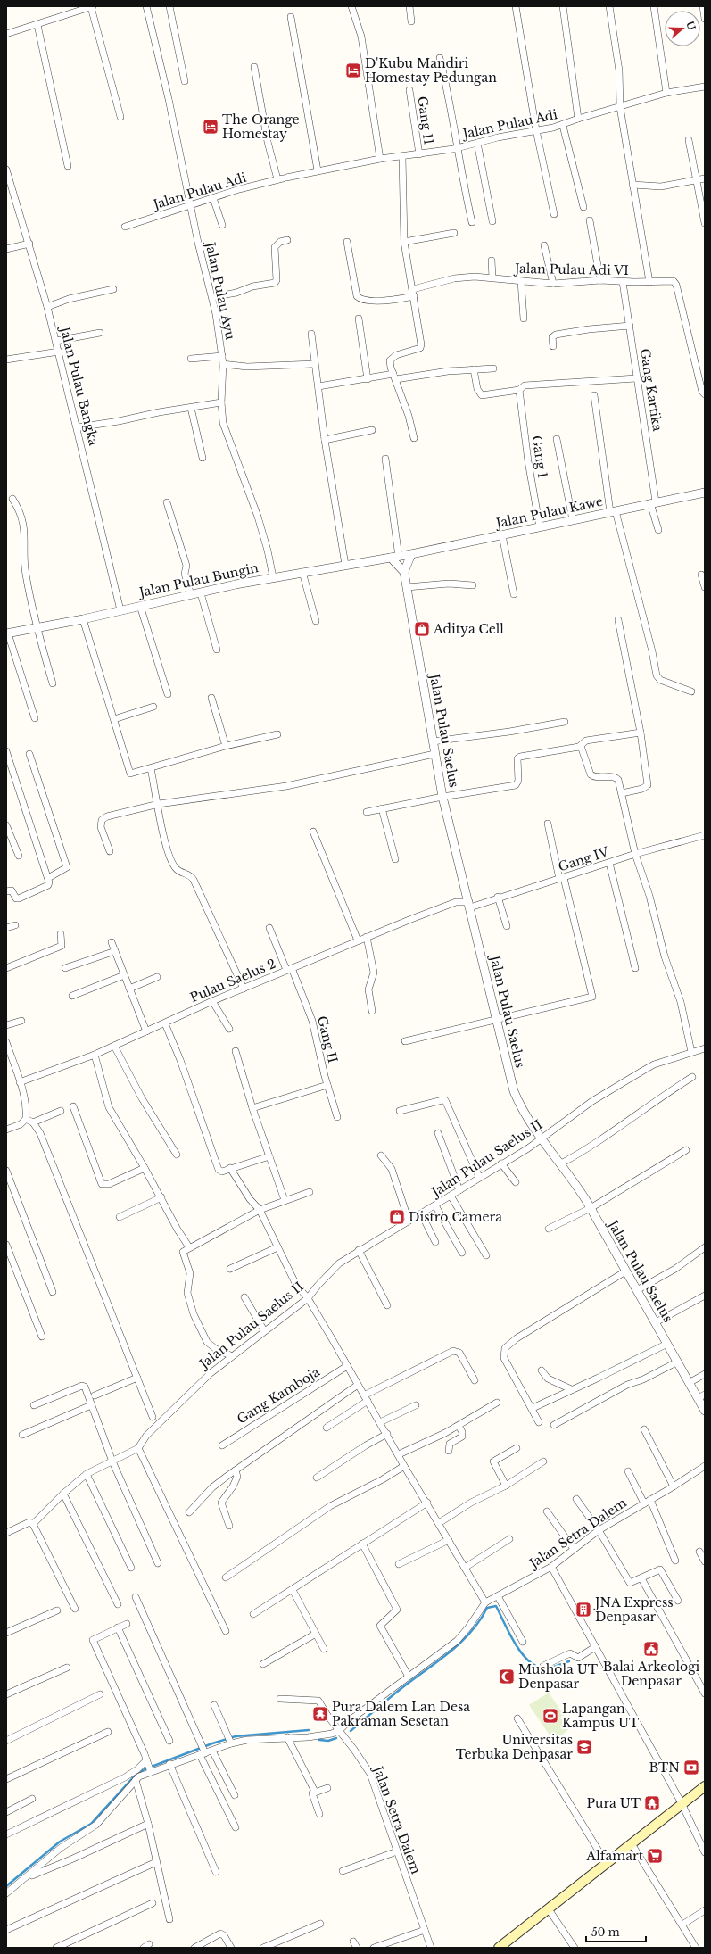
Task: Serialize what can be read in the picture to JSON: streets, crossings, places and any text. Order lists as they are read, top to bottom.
{
  "streets": {
    "street": [
      "Gang 11",
      "Jalan Pulau Adi",
      "Jalan Pulau Adi VI",
      "Jalan Pulau Ayu",
      "Jalan Pulau Bangka",
      "Gang Kartika",
      "Gang 1",
      "Jalan Pulau Kawe",
      "Jalan Pulau Bungin",
      "Jalan Pulau Saelus",
      "Gang IV",
      "Pulau Saelus 2",
      "Gang II",
      "Jalan Pulau Saelus II",
      "Gang Kamboja",
      "Jalan Setra Dalem"
    ]
  },
  "crossings": [
    ["Gang 11", "Jalan Pulau Adi"],
    ["Jalan Pulau Adi", "Jalan Pulau Adi VI"],
    ["Jalan Pulau Adi", "Jalan Pulau Ayu"],
    ["Jalan Pulau Adi VI", "Gang Kartika"],
    ["Jalan Pulau Ayu", "Jalan Pulau Bungin"],
    ["Jalan Pulau Bangka", "Jalan Pulau Bungin"],
    ["Gang Kartika", "Jalan Pulau Kawe"],
    ["Gang 1", "Jalan Pulau Kawe"],
    ["Jalan Pulau Kawe", "Jalan Pulau Bungin"],
    ["Jalan Pulau Saelus", "Gang IV"],
    ["Jalan Pulau Saelus", "Pulau Saelus 2"],
    ["Jalan Pulau Saelus", "Jalan Pulau Saelus II"],
    ["Gang IV", "Pulau Saelus 2"],
    ["Pulau Saelus 2", "Gang II"]
  ],
  "places": {
    "hotel": ["D'Kubu Mandiri Homestay Pedungan", "The Orange Homestay"],
    "shop": ["Aditya Cell", "Distro Camera"],
    "building": ["JNA Express Denpasar"],
    "public building": ["Balai Arkeologi Denpasar"],
    "mosque": ["Mushola UT Denpasar"],
    "temple": ["Pura Dalem Lan Desa Pakraman Sesetan", "Pura UT"],
    "sports": ["Lapangan Kampus UT"],
    "school or university": ["Universitas Terbuka Denpasar"],
    "bank": ["BTN"],
    "supermarket": ["Alfamart"]
  },
  "scale_bar": "50 m",
  "north": "right"
}
